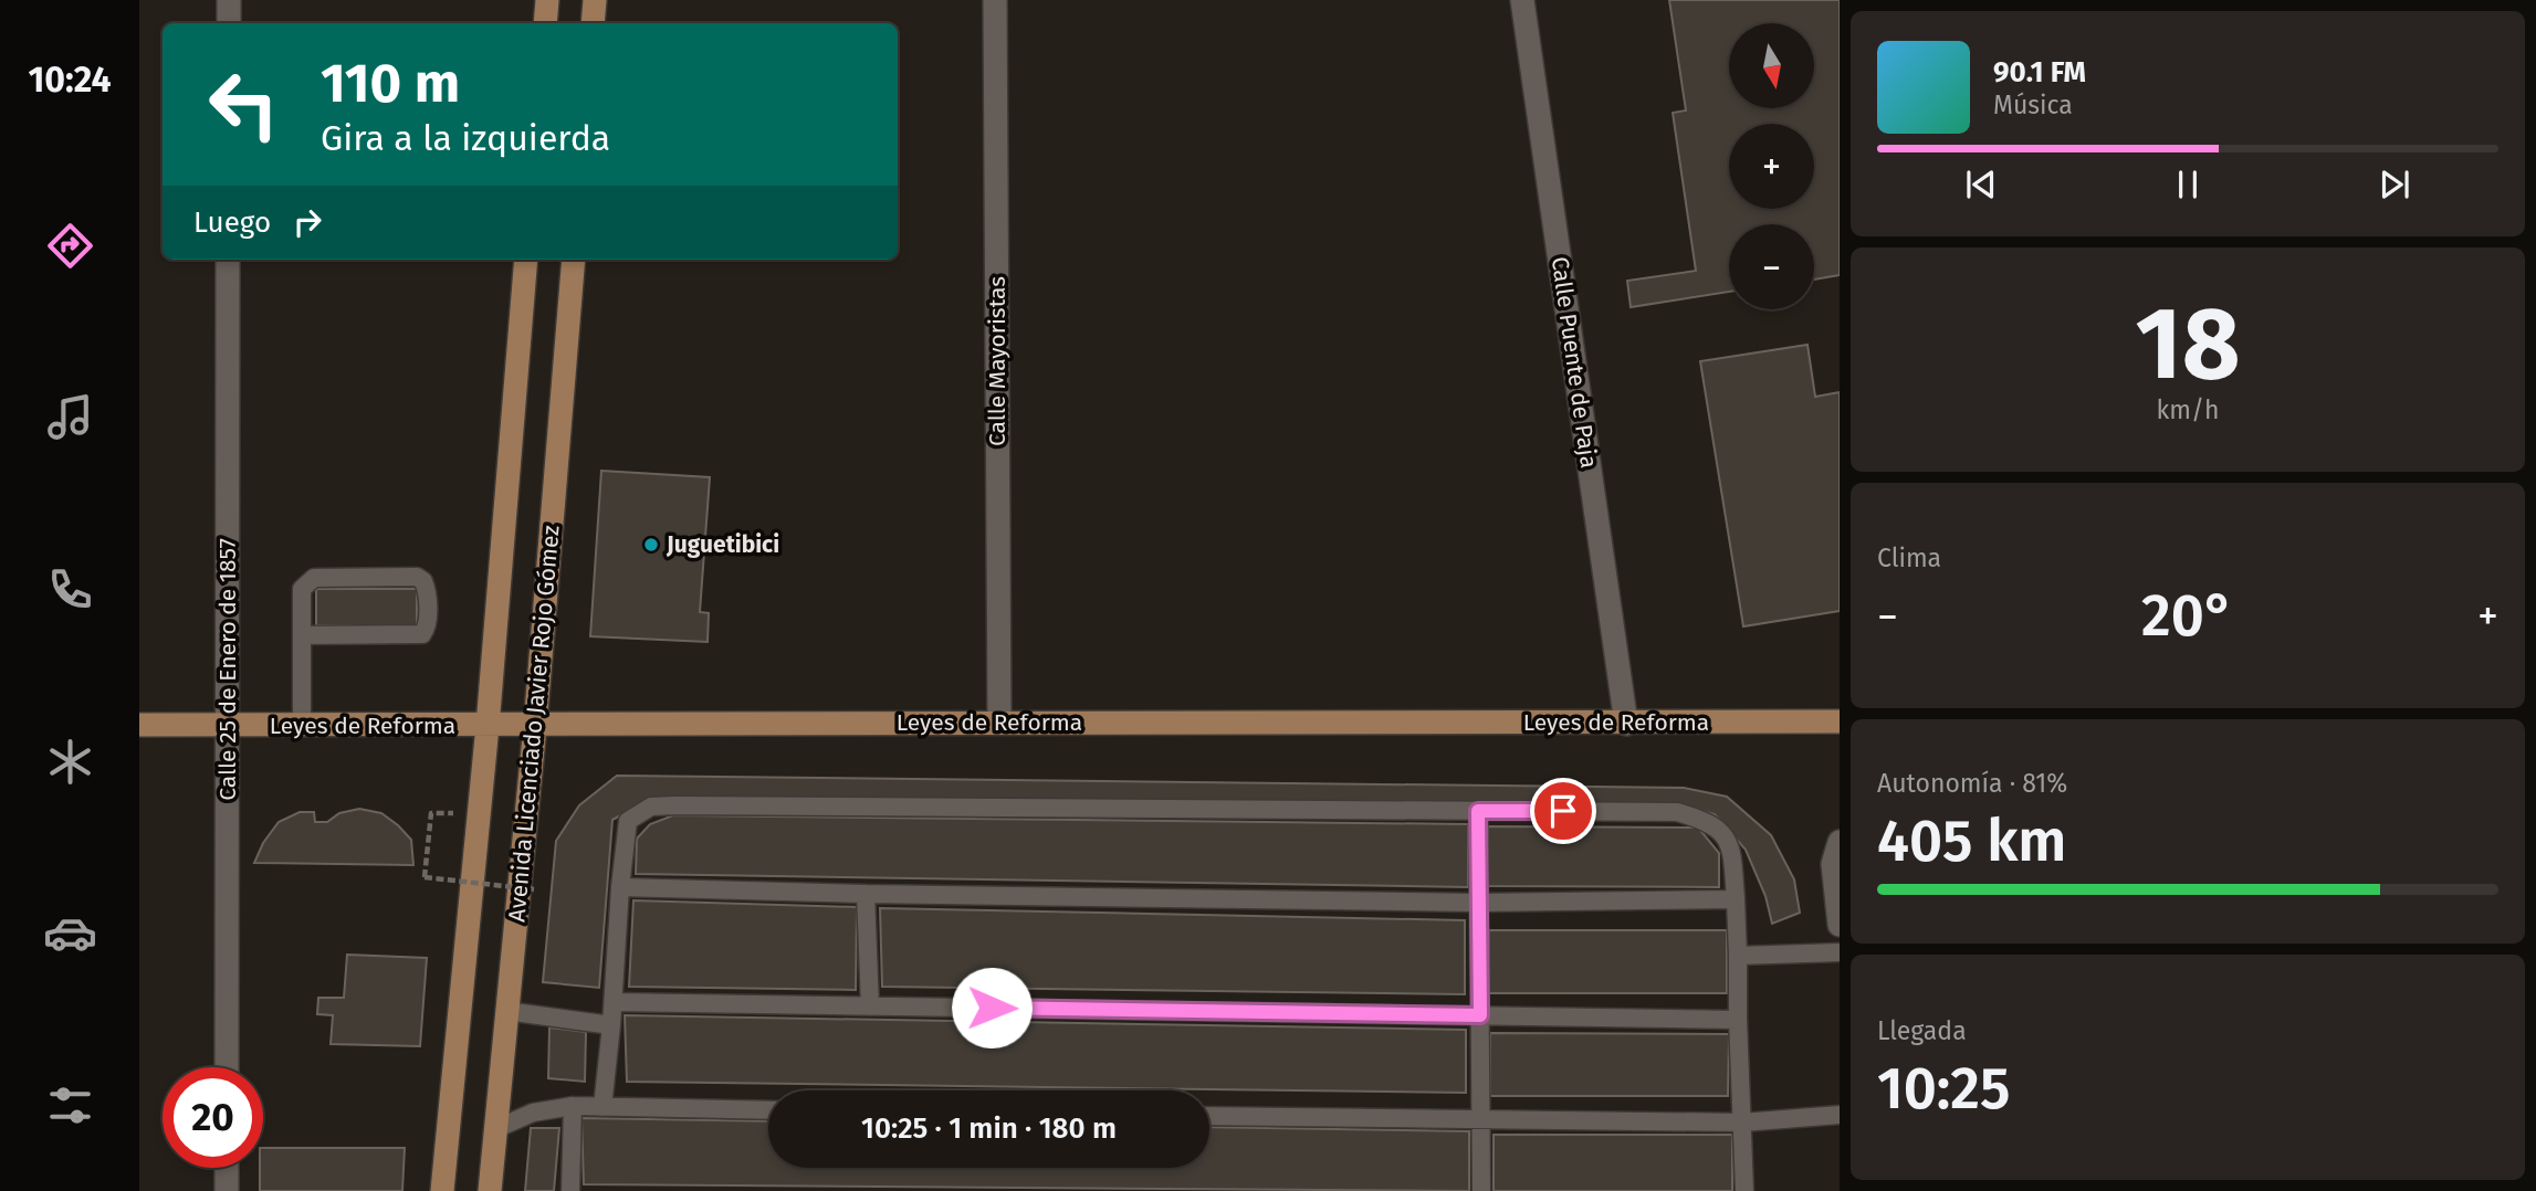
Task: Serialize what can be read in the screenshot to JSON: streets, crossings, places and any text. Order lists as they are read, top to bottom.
{
  "streets": {
    "main road": ["Leyes de Reforma", "Avenida Licenciado Javier Rojo Gómez"],
    "street": ["Calle Mayoristas", "Calle Puente de Paja", "Calle 25 de Enero de 1857"]
  },
  "crossings": [
    ["Calle Mayoristas", "Leyes de Reforma"],
    ["Calle Puente de Paja", "Leyes de Reforma"],
    ["Calle 25 de Enero de 1857", "Leyes de Reforma"],
    ["Leyes de Reforma", "Avenida Licenciado Javier Rojo Gómez"]
  ],
  "places": ["Juguetibici"],
  "north": "bottom",
  "page": {
    "tabs": "10:24",
    "map_buttons": ["+", "−"],
    "turn": ["110 m", "Gira a la izquierda"],
    "song": ["90.1 FM", "Música"],
    "then": "Luego",
    "tile": [
      ["18", "km/h"],
      "Clima",
      ["Autonomía · 81%", "405 km"],
      ["Llegada", "10:25"]
    ],
    "heat": ["−", "20°", "+"],
    "limit": "20",
    "trip": "10:25 · 1 min · 180 m"
  }
}
